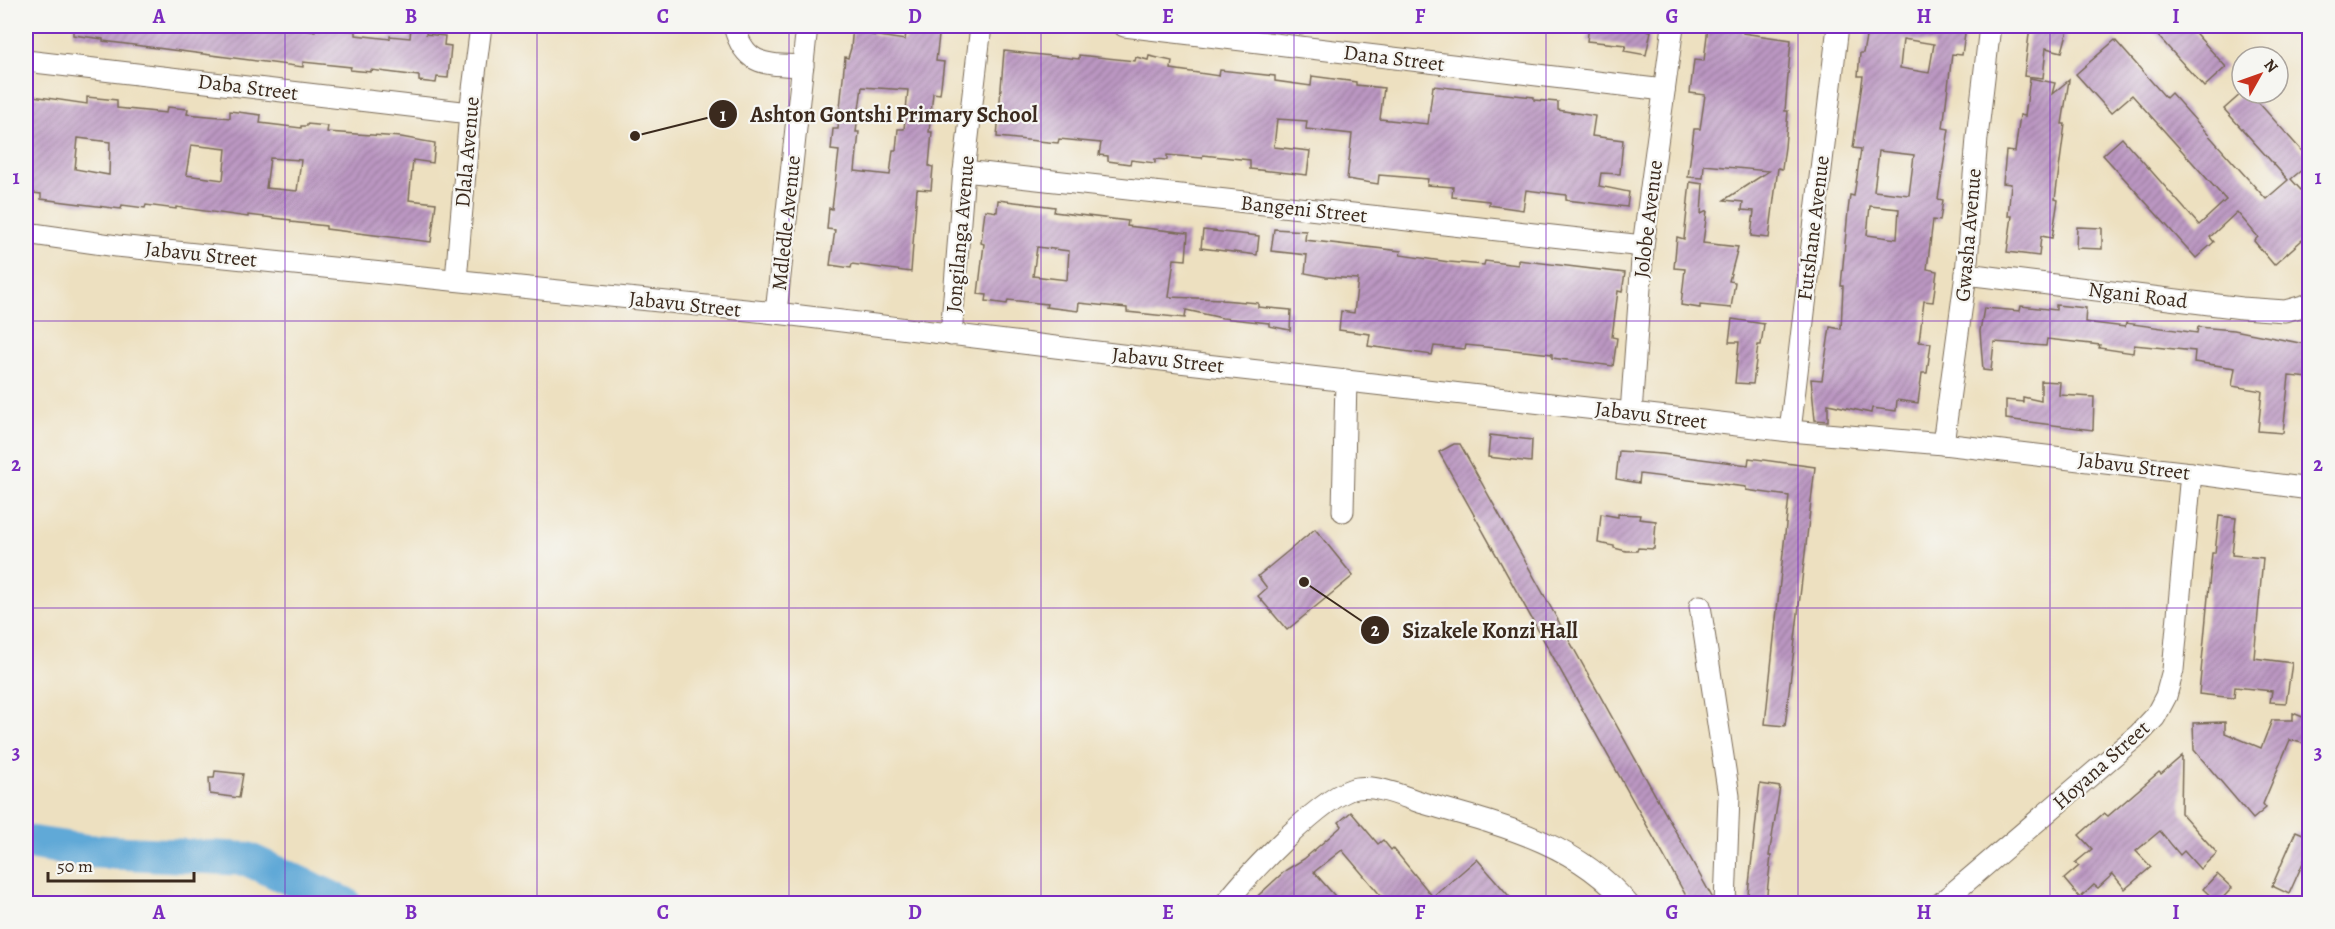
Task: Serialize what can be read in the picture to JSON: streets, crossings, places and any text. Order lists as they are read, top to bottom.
{
  "streets": {
    "street": [
      "Dana Street",
      "Daba Street",
      "Dlala Avenue",
      "Bangeni Street",
      "Jolobe Avenue",
      "Mdledle Avenue",
      "Futshane Avenue",
      "Jongilanga Avenue",
      "Gwasha Avenue",
      "Jabavu Street",
      "Ngani Road",
      "Hoyana Street"
    ]
  },
  "crossings": [
    ["Dana Street", "Jolobe Avenue"],
    ["Daba Street", "Dlala Avenue"],
    ["Dlala Avenue", "Jabavu Street"],
    ["Bangeni Street", "Jolobe Avenue"],
    ["Bangeni Street", "Jongilanga Avenue"],
    ["Jolobe Avenue", "Jabavu Street"],
    ["Mdledle Avenue", "Jabavu Street"],
    ["Futshane Avenue", "Jabavu Street"],
    ["Jongilanga Avenue", "Jabavu Street"],
    ["Gwasha Avenue", "Jabavu Street"],
    ["Gwasha Avenue", "Ngani Road"],
    ["Jabavu Street", "Hoyana Street"]
  ],
  "places": ["Ashton Gontshi Primary School", "Sizakele Konzi Hall"],
  "scale_bar": "50 m",
  "north": "top right",
  "grid": {
    "columns": [
      "A",
      "B",
      "C",
      "D",
      "E",
      "F",
      "G",
      "H",
      "I"
    ],
    "rows": ["1", "2", "3"]
  }
}
